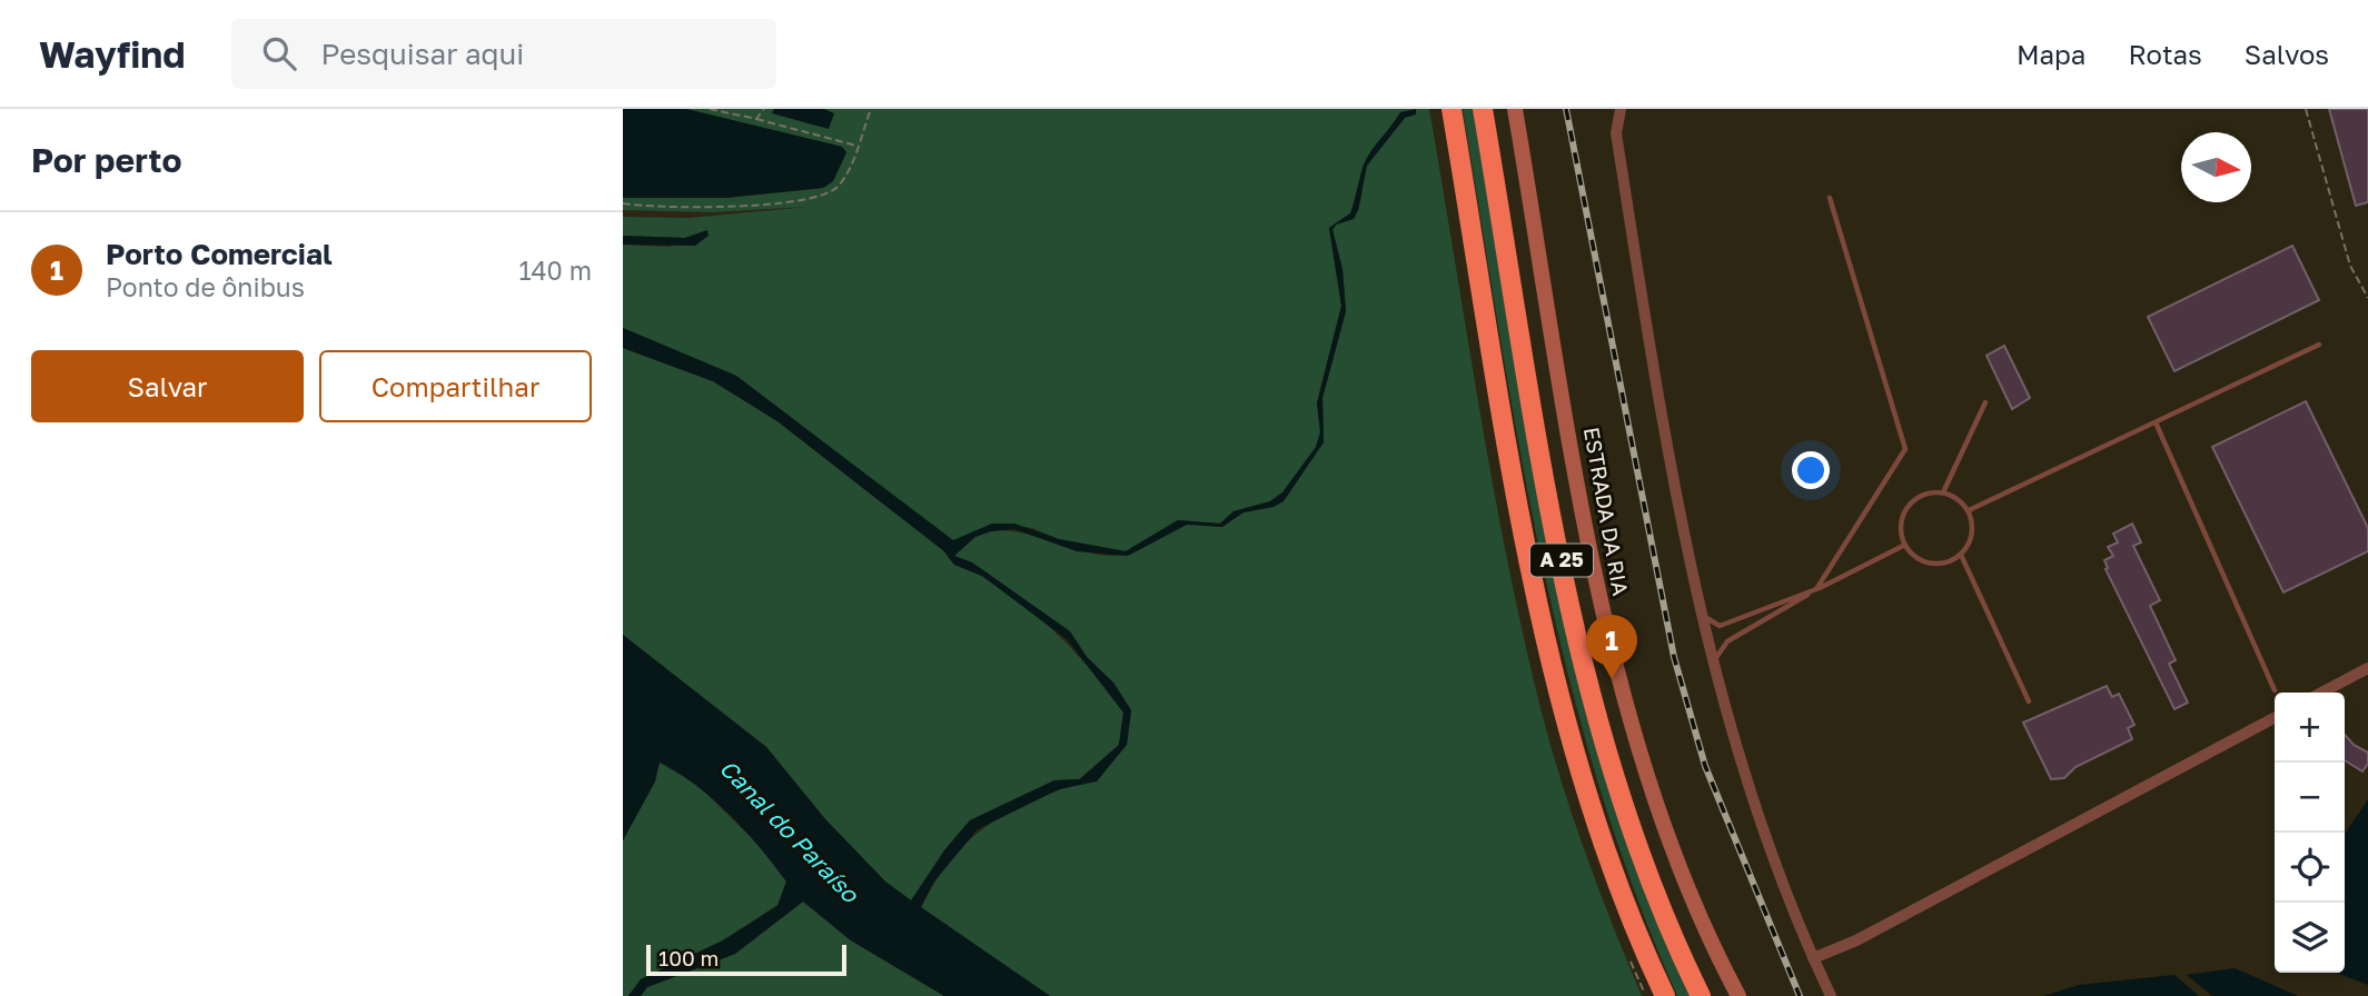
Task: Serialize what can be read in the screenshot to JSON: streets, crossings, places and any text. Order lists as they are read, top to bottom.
{
  "streets": {
    "highway": ["A 25"],
    "street": ["ESTRADA DA RIA"]
  },
  "water": ["Canal do Paraíso"],
  "scale_bar": "100 m",
  "north": "right",
  "page": {
    "header": "Wayfind",
    "search": "Pesquisar aqui",
    "nav": ["Mapa", "Rotas", "Salvos"],
    "heading": "Por perto",
    "list": [
      {
        "mark": "1",
        "name": "Porto Comercial",
        "note": "Ponto de ônibus",
        "value": "140 m"
      }
    ],
    "buttons": ["Salvar", "Compartilhar"],
    "pins": "1",
    "map_buttons": ["+", "−"],
    "scale": "100 m"
  }
}
